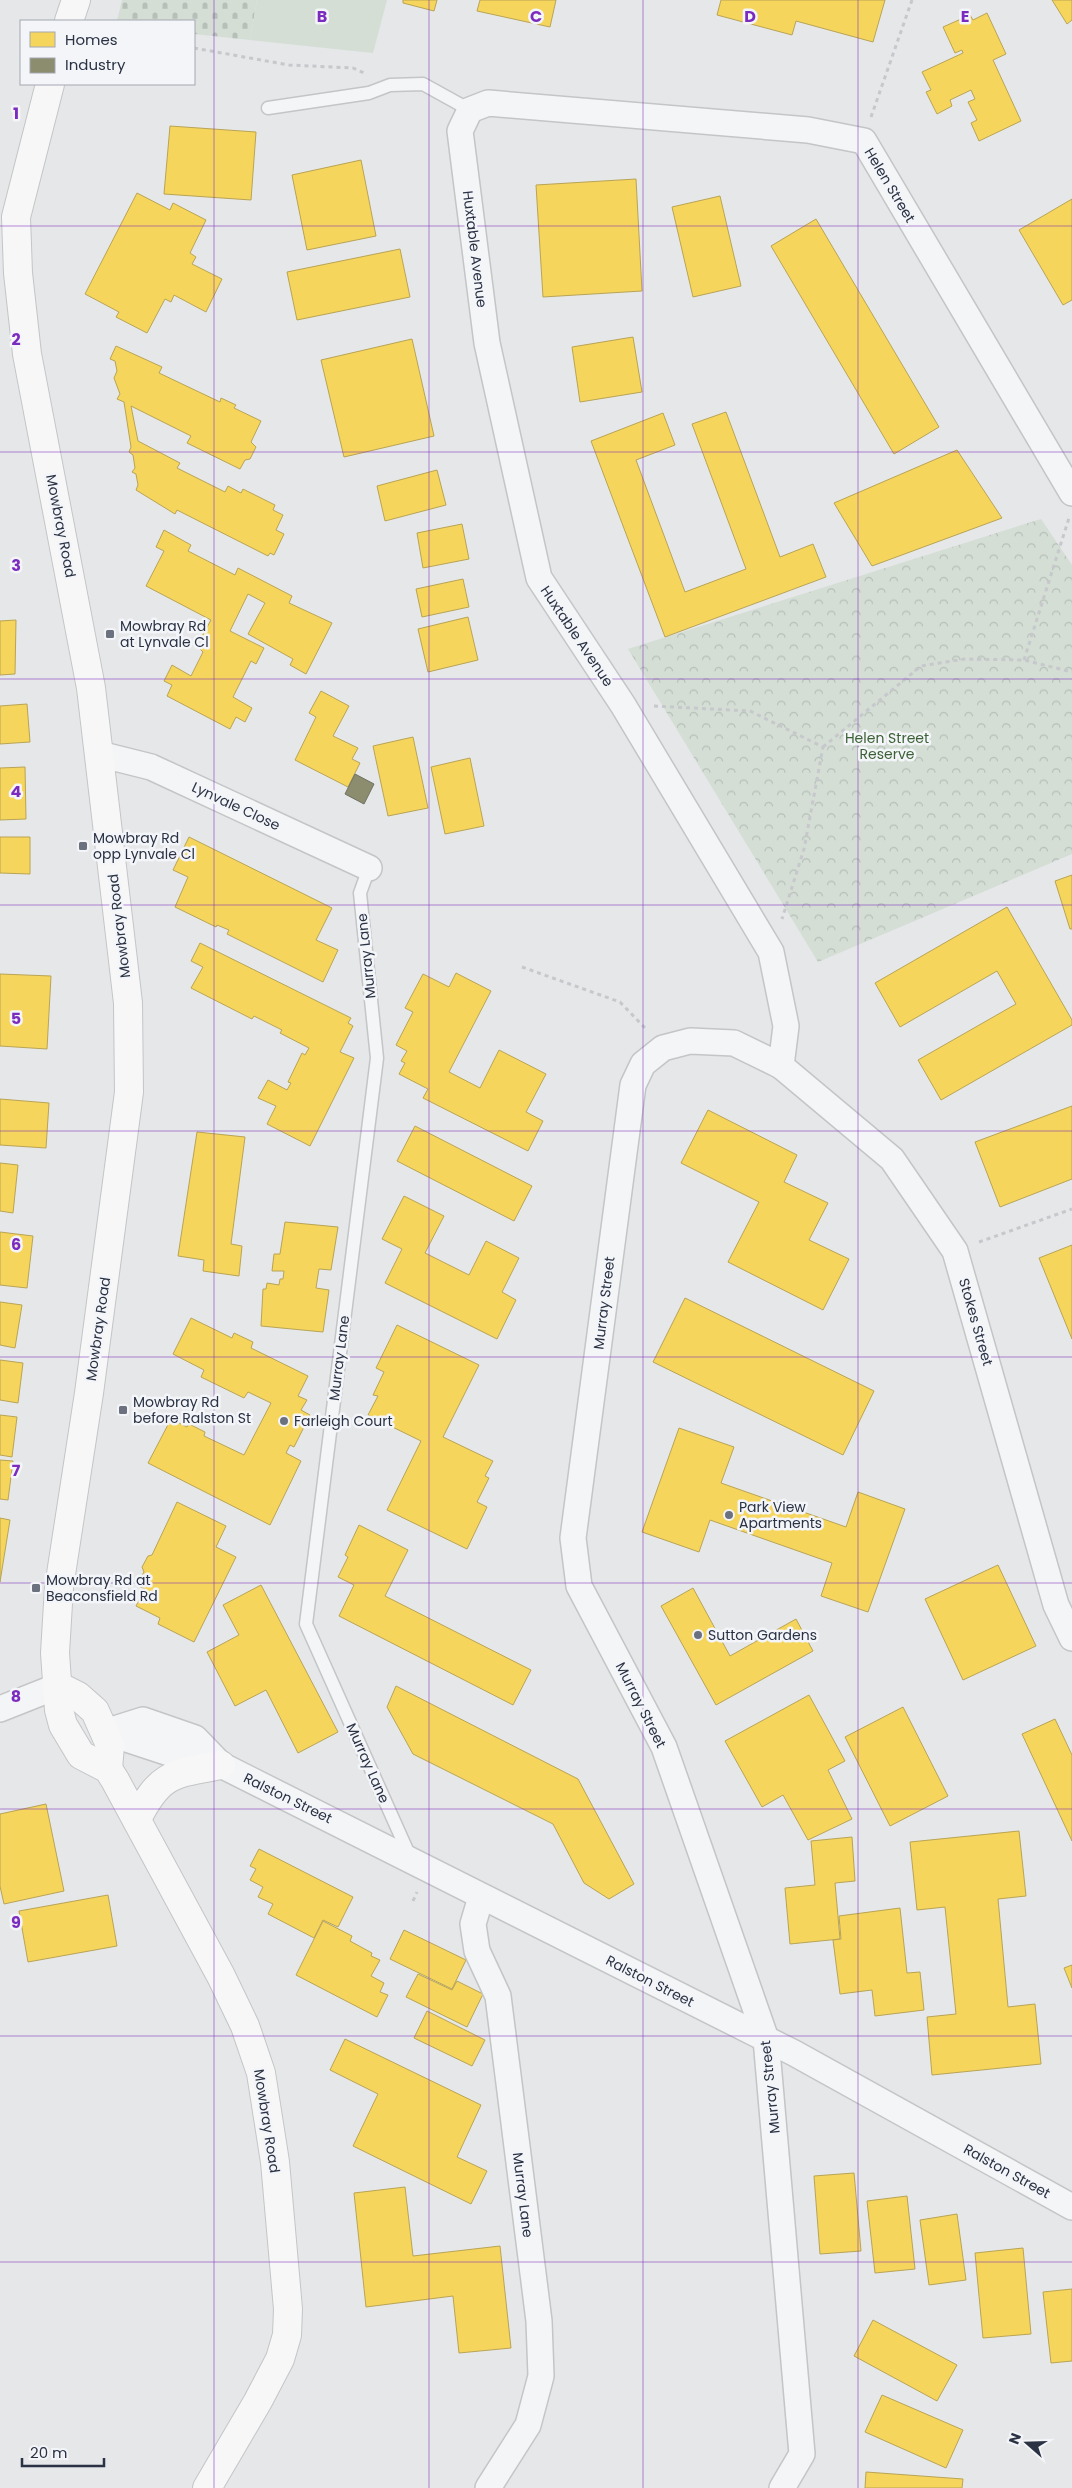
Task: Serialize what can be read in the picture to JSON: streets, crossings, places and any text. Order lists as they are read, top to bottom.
{
  "streets": {
    "main road": ["Mowbray Road"],
    "street": [
      "Helen Street",
      "Huxtable Avenue",
      "Lynvale Close",
      "Murray Lane",
      "Murray Street",
      "Stokes Street",
      "Ralston Street"
    ]
  },
  "crossings": [
    ["Helen Street", "Huxtable Avenue"],
    ["Huxtable Avenue", "Murray Street"],
    ["Huxtable Avenue", "Stokes Street"],
    ["Mowbray Road", "Lynvale Close"],
    ["Lynvale Close", "Murray Lane"],
    ["Murray Lane", "Ralston Street"],
    ["Murray Street", "Stokes Street"],
    ["Murray Street", "Ralston Street"]
  ],
  "parks": ["Helen Street Reserve"],
  "places": {
    "transit": [
      "Mowbray Rd at Lynvale Cl",
      "Mowbray Rd opp Lynvale Cl",
      "Mowbray Rd before Ralston St",
      "Mowbray Rd at Beaconsfield Rd"
    ],
    "other": ["Farleigh Court", "Park View Apartments", "Sutton Gardens"]
  },
  "legend": ["Homes", "Industry"],
  "scale_bar": "20 m",
  "north": "left",
  "grid": {
    "columns": [
      "B",
      "C",
      "D",
      "E"
    ],
    "rows": [
      "1",
      "2",
      "3",
      "4",
      "5",
      "6",
      "7",
      "8",
      "9"
    ]
  }
}
